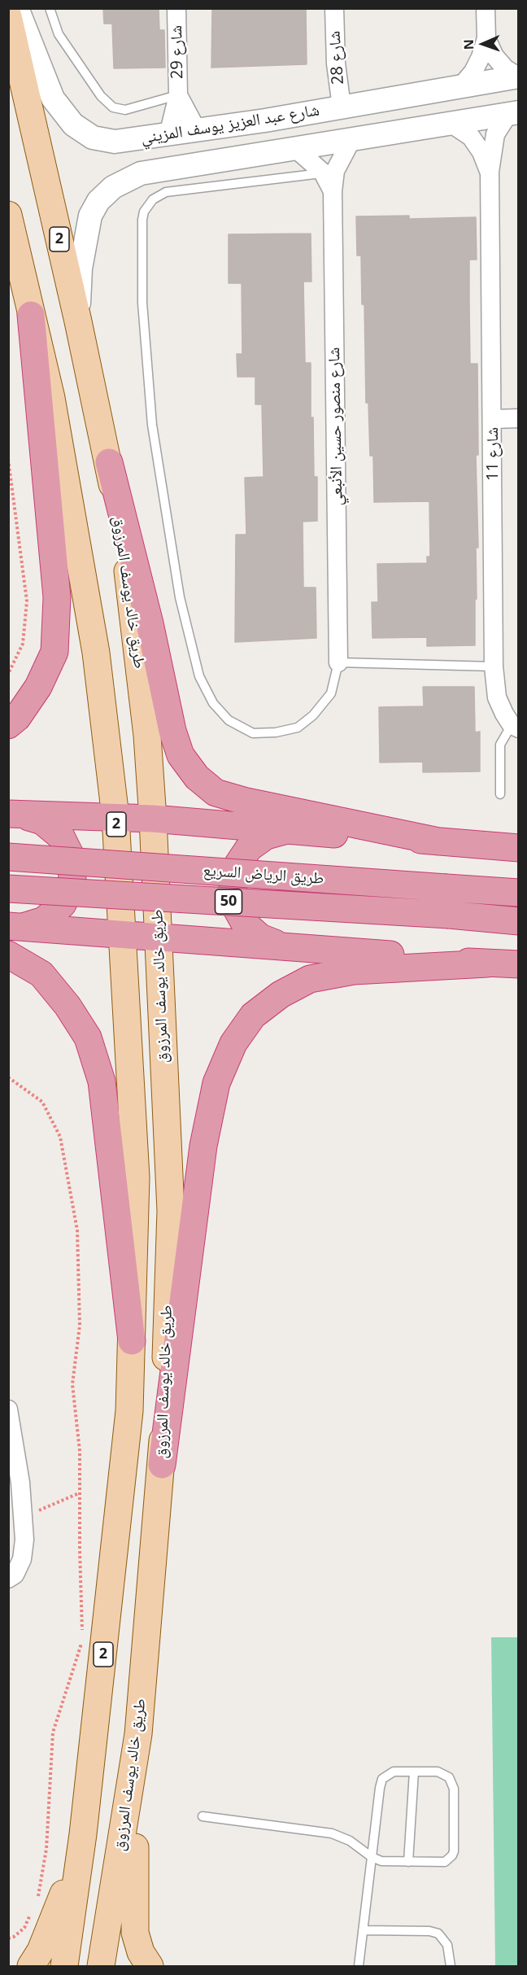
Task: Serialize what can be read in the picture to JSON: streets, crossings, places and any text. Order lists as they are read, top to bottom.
{
  "streets": {
    "highway": ["طريق الرياض السريع", "50"],
    "main road": ["2", "طريق خالد يوسف المرزوق"],
    "street": [
      "شارع 29",
      "شارع 28",
      "شارع عبد العزيز يوسف المزيني",
      "شارع منصور حسين الأنبعي",
      "شارع 11"
    ]
  },
  "crossings": [
    ["شارع 29", "شارع عبد العزيز يوسف المزيني"],
    ["شارع 28", "شارع عبد العزيز يوسف المزيني"]
  ],
  "north": "left"
}
